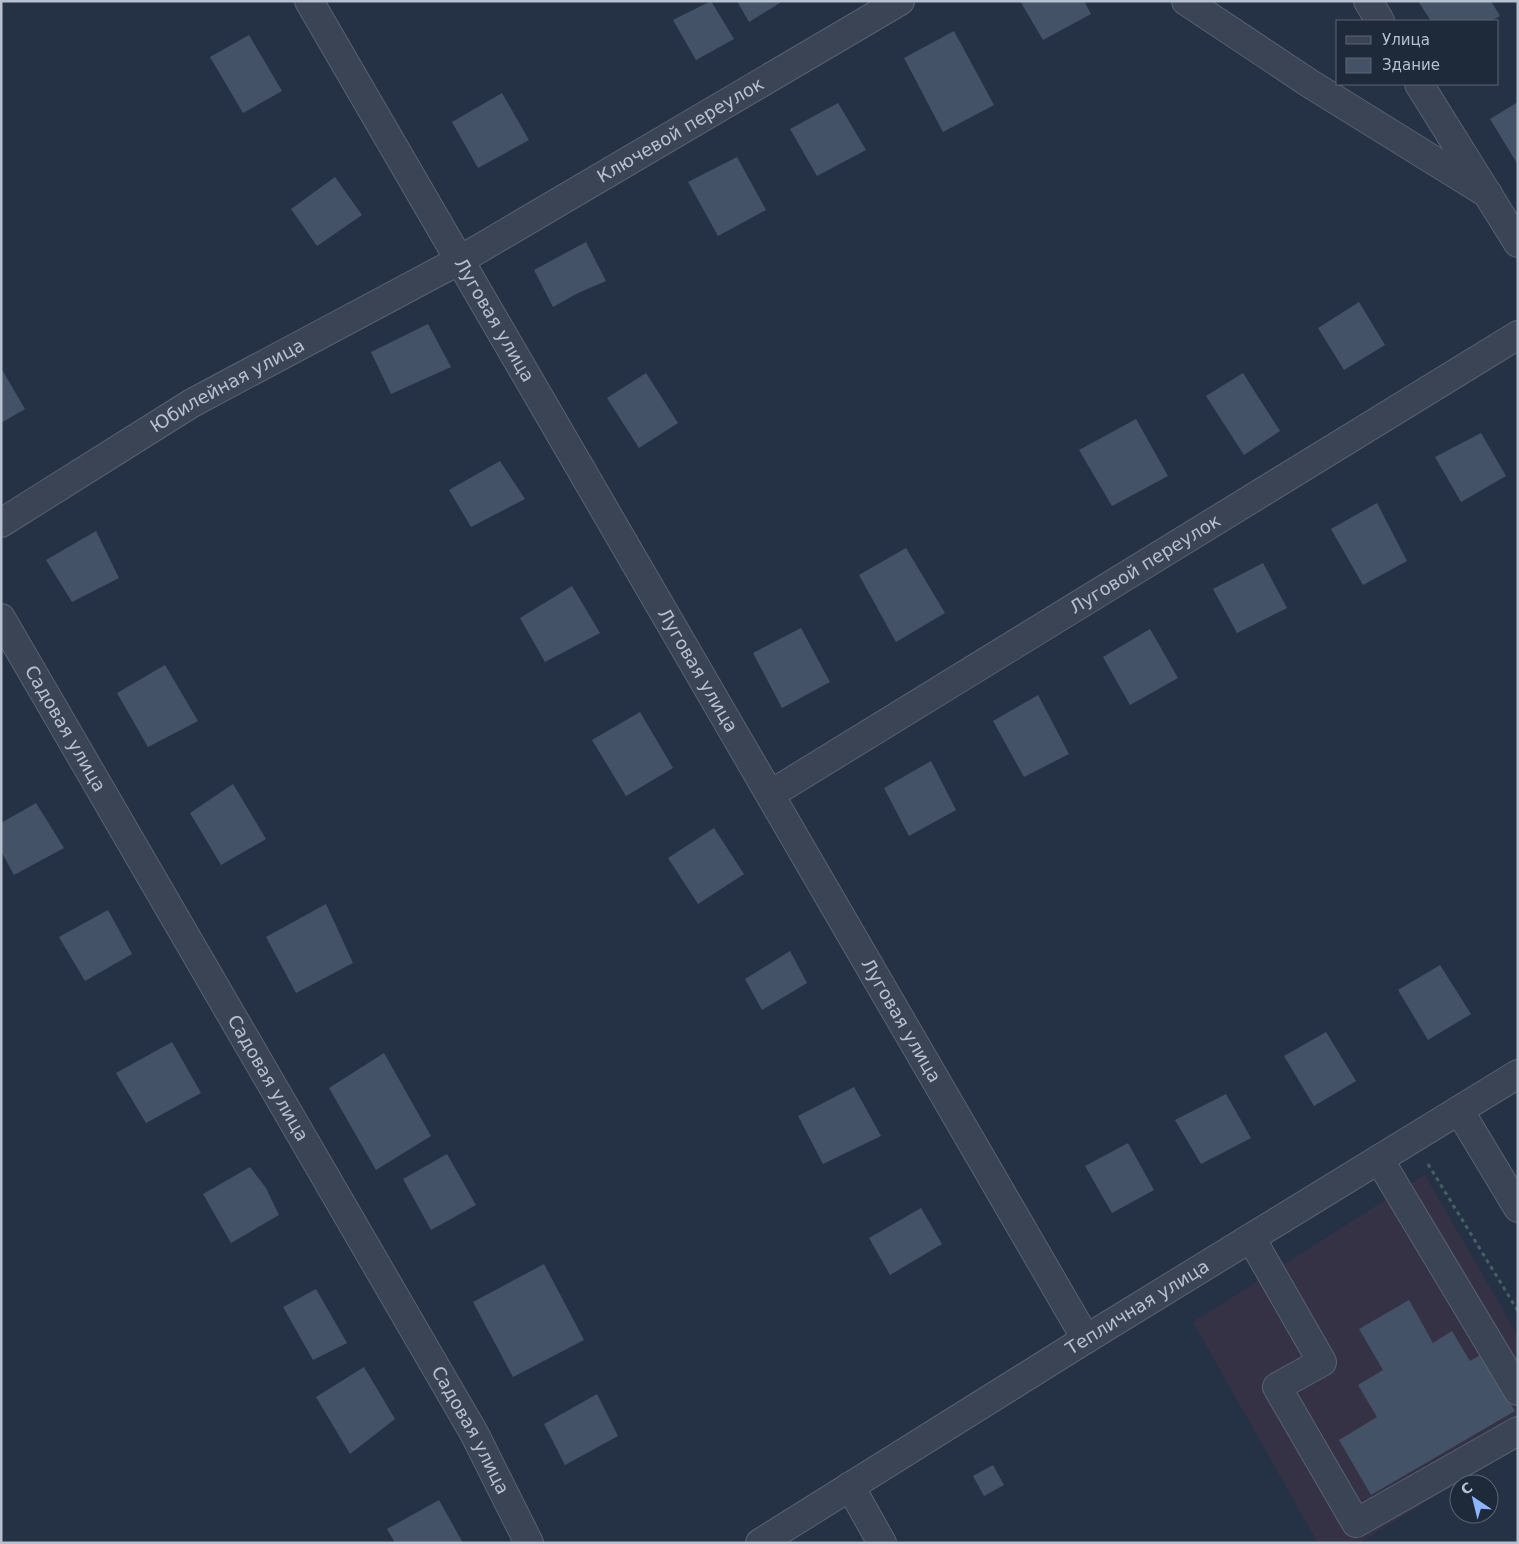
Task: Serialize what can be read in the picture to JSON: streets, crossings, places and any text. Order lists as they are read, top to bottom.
{
  "streets": {
    "street": [
      "Ключевой переулок",
      "Луговая улица",
      "Юбилейная улица",
      "Луговой переулок",
      "Садовая улица",
      "Тепличная улица"
    ]
  },
  "crossings": [
    ["Ключевой переулок", "Луговая улица"],
    ["Ключевой переулок", "Юбилейная улица"],
    ["Луговая улица", "Юбилейная улица"],
    ["Луговая улица", "Луговой переулок"],
    ["Луговая улица", "Тепличная улица"]
  ],
  "legend": ["Улица", "Здание"],
  "north": "top left"
}
